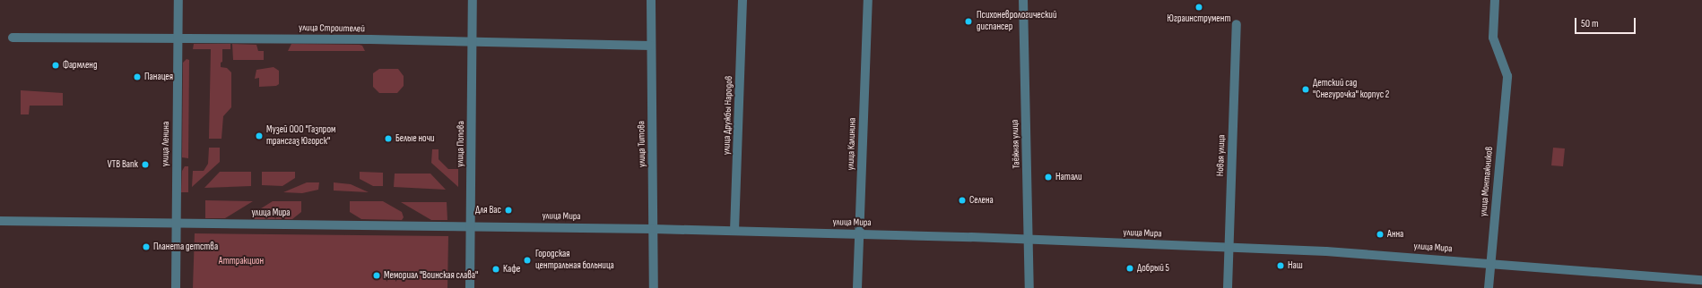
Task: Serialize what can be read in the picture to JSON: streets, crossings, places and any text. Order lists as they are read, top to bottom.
{
  "streets": {
    "street": [
      "улица Строителей",
      "улица Дружбы Народов",
      "улица Ленина",
      "улица Попова",
      "улица Титова",
      "улица Калинина",
      "Таёжная улица",
      "Новая улица",
      "улица Монтажников",
      "улица Мира"
    ]
  },
  "crossings": [
    ["улица Строителей", "улица Ленина"],
    ["улица Строителей", "улица Попова"],
    ["улица Строителей", "улица Титова"],
    ["улица Дружбы Народов", "улица Мира"],
    ["улица Ленина", "улица Мира"],
    ["улица Попова", "улица Мира"],
    ["улица Титова", "улица Мира"],
    ["улица Калинина", "улица Мира"],
    ["Таёжная улица", "улица Мира"],
    ["Новая улица", "улица Мира"],
    ["улица Монтажников", "улица Мира"]
  ],
  "parks": ["Аттракцион"],
  "places": [
    "Юграинструмент",
    "Психоневрологический диспансер",
    "Фармленд",
    "Панацея",
    "Детский сад \"Снегурочка\" корпус 2",
    "Музей ООО \"Газпром трансгаз Югорск\"",
    "Белые ночи",
    "VTB Bank",
    "Натали",
    "Селена",
    "Для Вас",
    "Анна",
    "Планета детства",
    "Городская центральная больница",
    "Наш",
    "Добрый 5",
    "Кафе",
    "Мемориал \"Воинская слава\""
  ],
  "scale_bar": "50 m"
}
